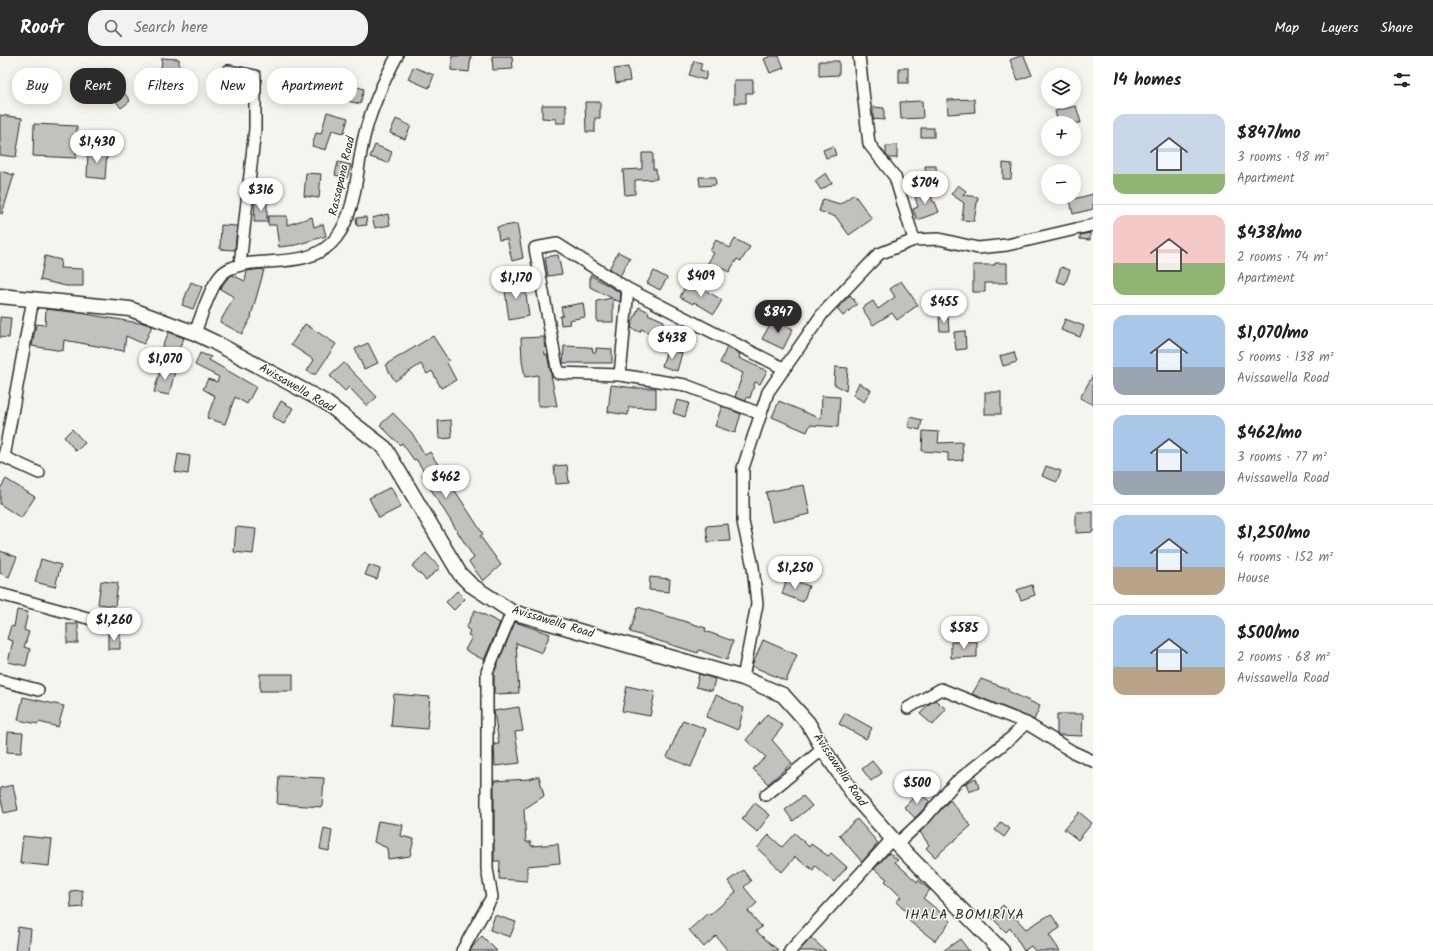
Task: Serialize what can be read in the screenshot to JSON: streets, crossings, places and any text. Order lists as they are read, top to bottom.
{
  "streets": {
    "main road": ["Avissawella Road"],
    "street": ["Rassapana Road"]
  },
  "crossings": [
    ["Rassapana Road", "Avissawella Road"]
  ],
  "districts": ["IHALA BOMIRIYA"],
  "page": {
    "header": "Roofr",
    "search": "Search here",
    "nav": ["Map", "Layers", "Share"],
    "heading": "14 homes",
    "map_buttons": ["+", "−"],
    "chip": [
      "Buy",
      "Rent",
      "Filters",
      "New",
      "Apartment"
    ],
    "list": [
      {
        "name": "$847/mo",
        "note": "3 rooms · 98 m² · Apartment"
      },
      {
        "name": "$438/mo",
        "note": "2 rooms · 74 m² · Apartment"
      },
      {
        "name": "$1,070/mo",
        "note": "5 rooms · 138 m² · Avissawella Road"
      },
      {
        "name": "$462/mo",
        "note": "3 rooms · 77 m² · Avissawella Road"
      },
      {
        "name": "$1,250/mo",
        "note": "4 rooms · 152 m² · House"
      },
      {
        "name": "$500/mo",
        "note": "2 rooms · 68 m² · Avissawella Road"
      }
    ],
    "price": [
      "$1,430",
      "$704",
      "$316",
      "$409",
      "$1,170",
      "$455",
      "$847",
      "$438",
      "$1,070",
      "$462",
      "$1,250",
      "$1,260",
      "$585",
      "$500"
    ]
  }
}
